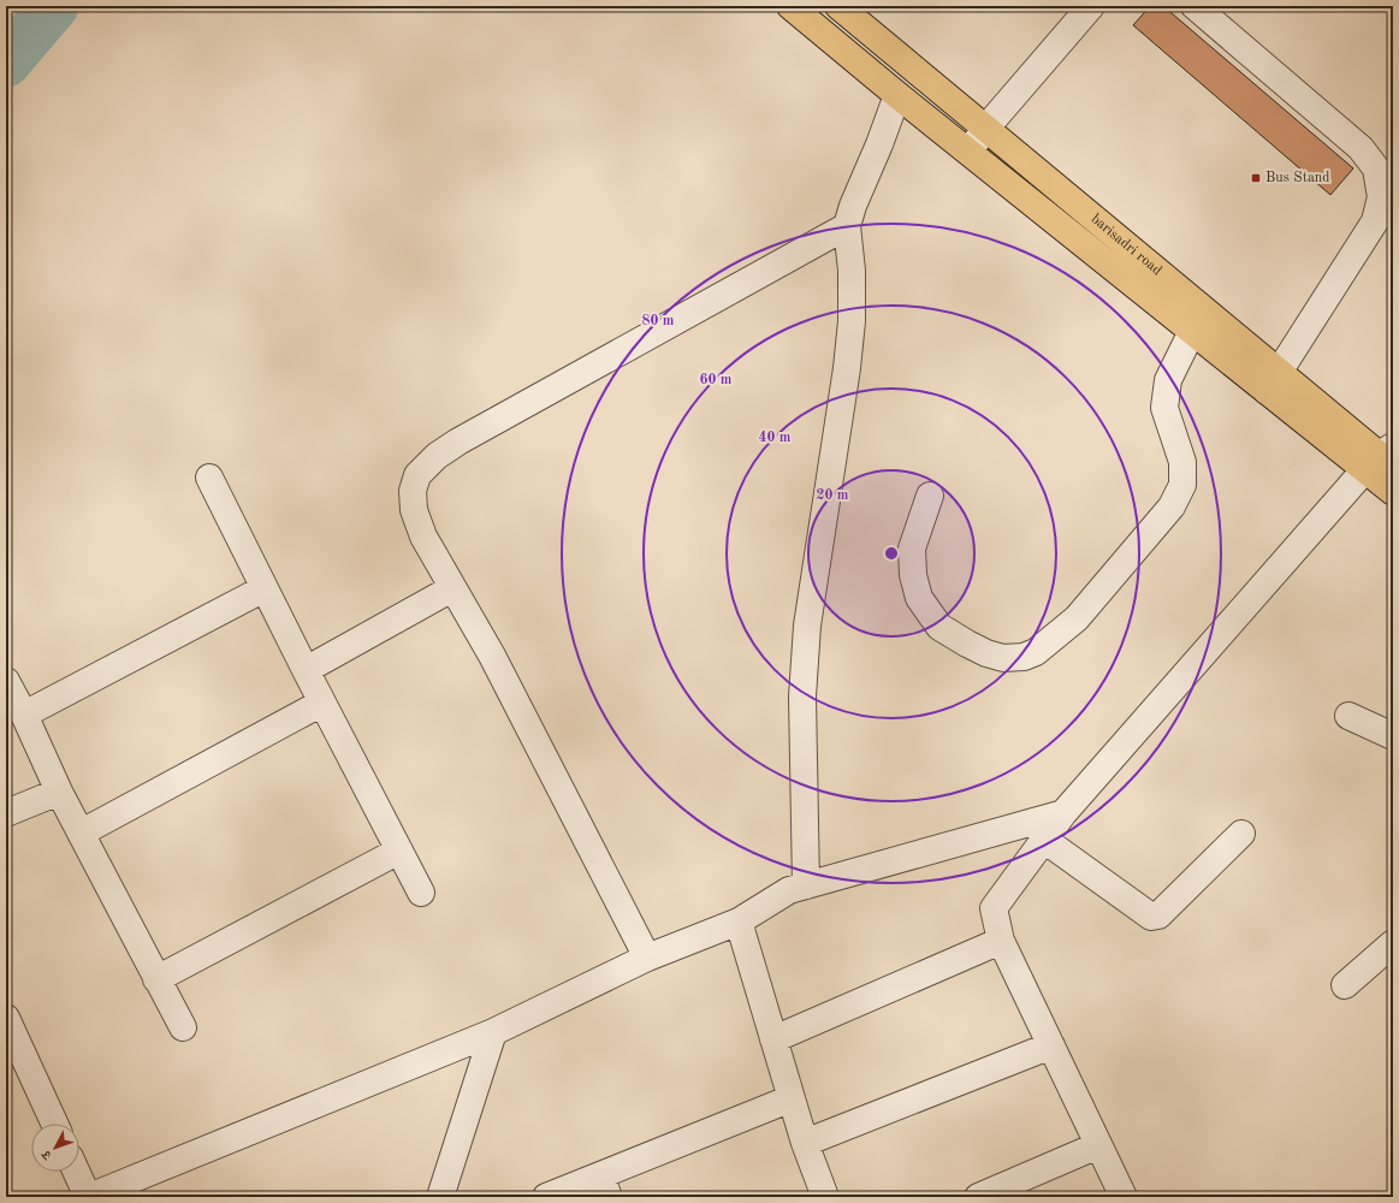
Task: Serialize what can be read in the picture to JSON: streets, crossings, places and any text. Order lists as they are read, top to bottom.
{
  "streets": {
    "main road": ["barisadri road"]
  },
  "places": {
    "transit": ["Bus Stand"]
  },
  "north": "bottom left",
  "rings": [
    "80 m",
    "60 m",
    "40 m",
    "20 m"
  ]
}
